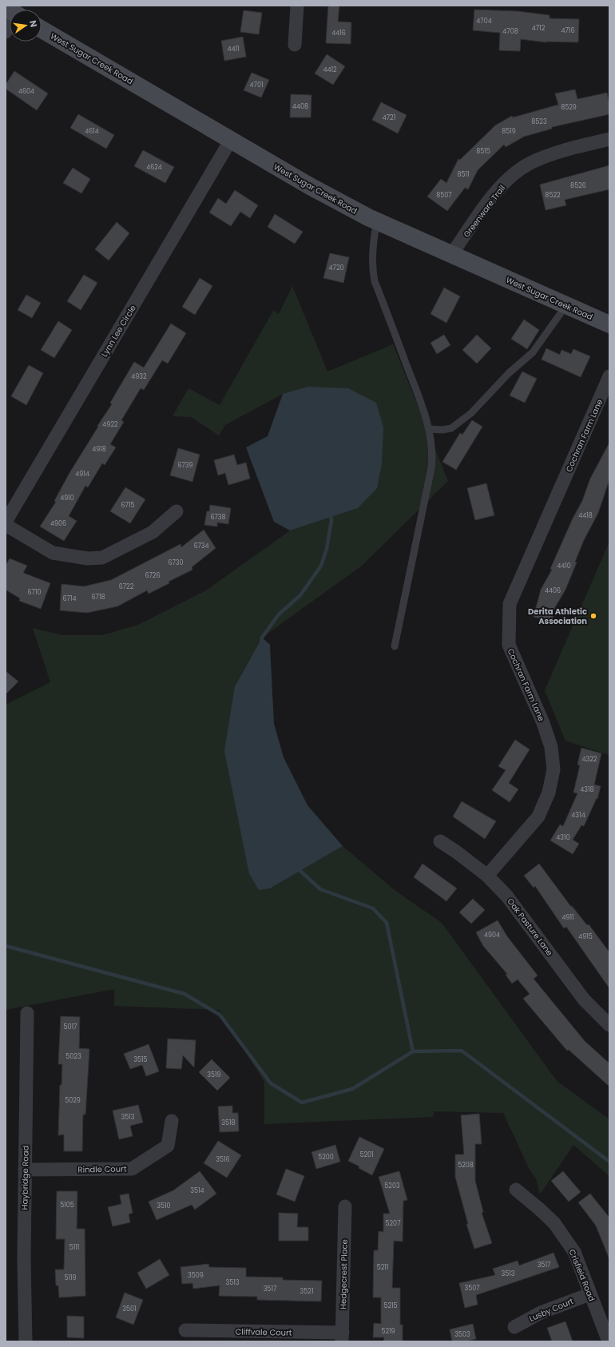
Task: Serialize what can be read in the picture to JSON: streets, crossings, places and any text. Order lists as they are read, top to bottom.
{
  "streets": {
    "main road": ["West Sugar Creek Road"],
    "street": [
      "Greenware Trail",
      "Lynn Lee Circle",
      "Cochran Farm Lane",
      "Oak Pasture Lane",
      "Rindle Court",
      "Haybridge Road",
      "Hedgecrest Place",
      "Crisfield Road",
      "Lusby Court",
      "Cliffvale Court"
    ]
  },
  "crossings": [
    ["West Sugar Creek Road", "Greenware Trail"],
    ["West Sugar Creek Road", "Lynn Lee Circle"],
    ["Cochran Farm Lane", "Oak Pasture Lane"],
    ["Rindle Court", "Haybridge Road"],
    ["Hedgecrest Place", "Cliffvale Court"],
    ["Crisfield Road", "Lusby Court"]
  ],
  "places": ["Derita Athletic Association"],
  "house_numbers": [
    "4704",
    "4712",
    "4716",
    "4708",
    "4416",
    "4411",
    "4412",
    "4701",
    "4604",
    "4408",
    "8529",
    "4721",
    "8523",
    "4614",
    "8519",
    "8515",
    "4624",
    "8511",
    "8526",
    "8507",
    "8522",
    "4720",
    "4932",
    "4922",
    "4918",
    "6739",
    "4914",
    "4910",
    "6715",
    "4418",
    "6738",
    "4906",
    "6734",
    "6730",
    "4410",
    "6726",
    "6722",
    "4406",
    "6710",
    "6718",
    "6714",
    "4322",
    "4318",
    "4314",
    "4310",
    "4911",
    "4904",
    "4915",
    "5017",
    "5023",
    "3515",
    "3519",
    "5029",
    "3513",
    "3518",
    "5201",
    "5200",
    "3516",
    "5208",
    "5203",
    "3514",
    "5105",
    "3510",
    "5207",
    "5111",
    "3517",
    "5211",
    "3513",
    "3509",
    "5119",
    "3513",
    "3507",
    "3517",
    "3521",
    "5215",
    "3501",
    "5219",
    "3503"
  ],
  "north": "right"
}
